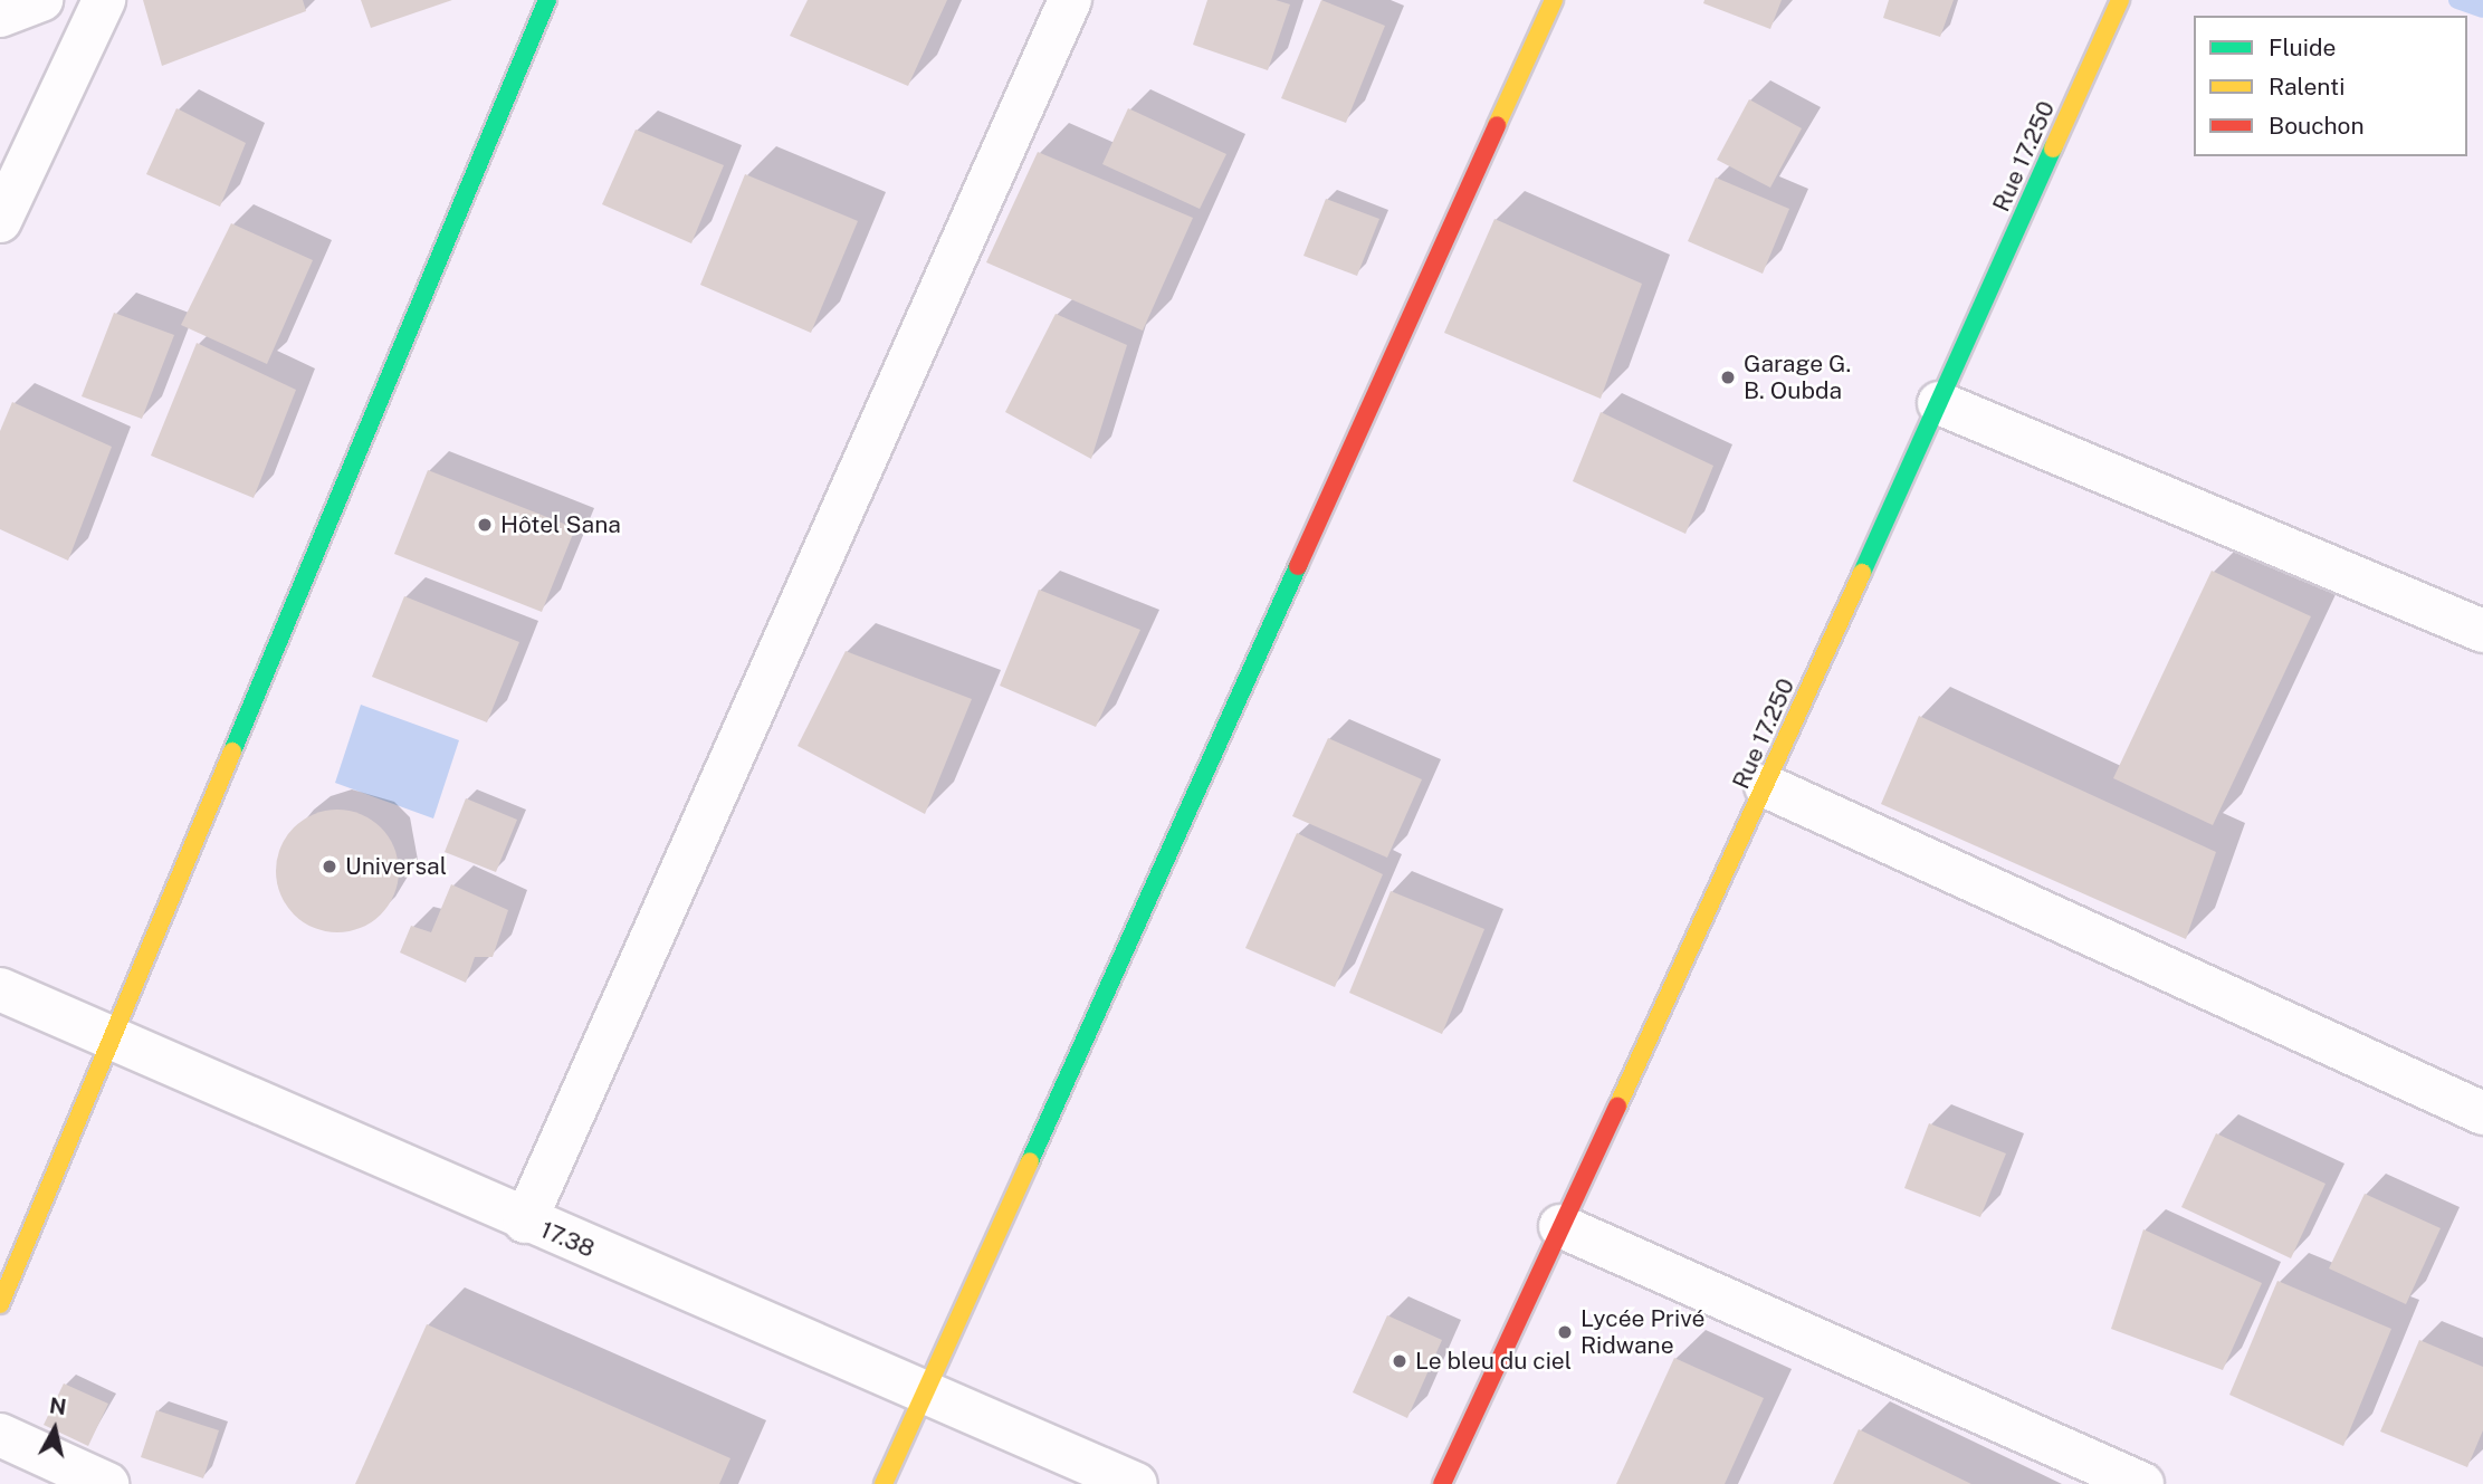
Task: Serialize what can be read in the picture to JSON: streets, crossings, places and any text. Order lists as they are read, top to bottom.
{
  "streets": {
    "street": ["Rue 17.250", "17.38"]
  },
  "places": [
    "Garage G. B. Oubda",
    "Hôtel Sana",
    "Universal",
    "Lycée Privé Ridwane",
    "Le bleu du ciel"
  ],
  "legend": ["Fluide", "Ralenti", "Bouchon"],
  "north": "top"
}
